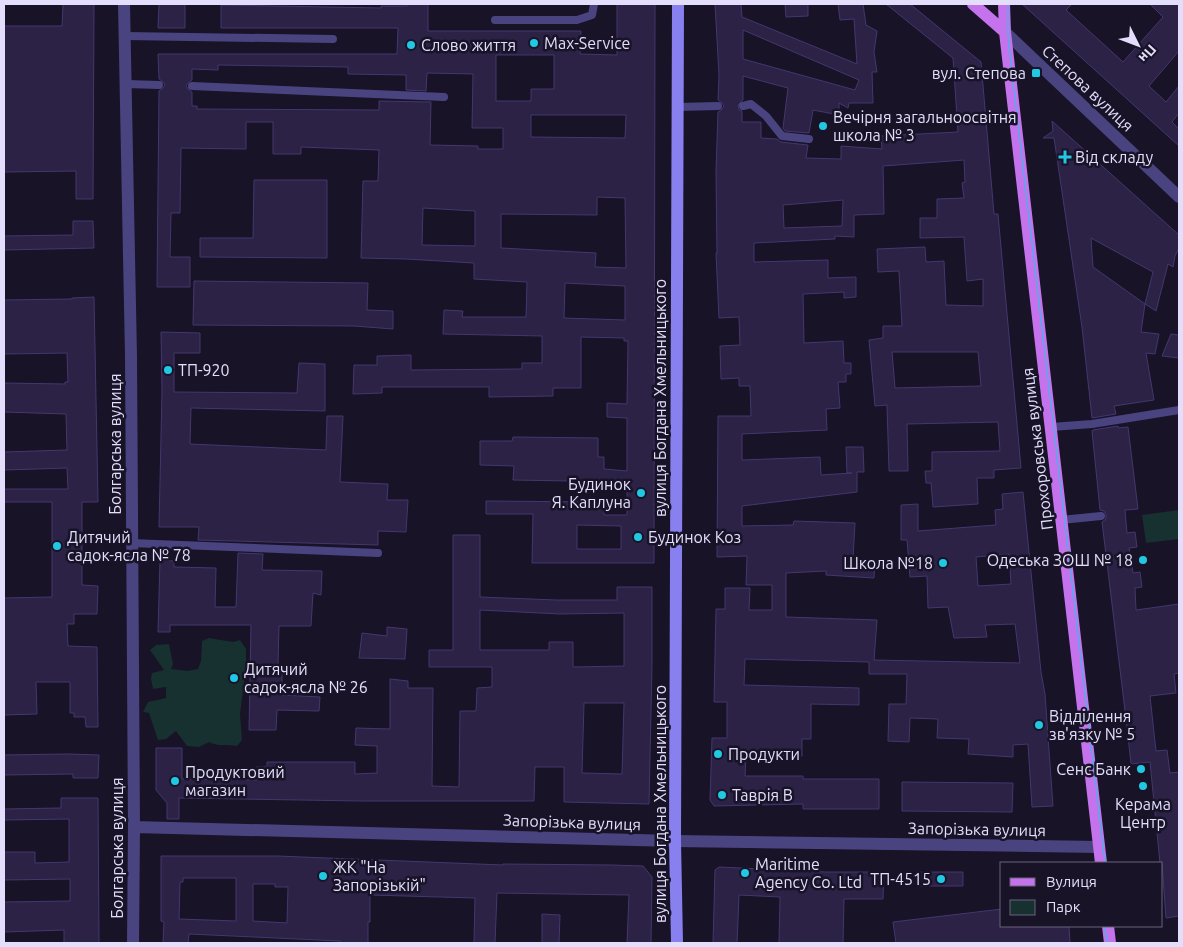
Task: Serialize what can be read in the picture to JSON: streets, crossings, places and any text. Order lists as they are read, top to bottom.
{
  "streets": {
    "main road": ["Степова вулиця", "вулиця Богдана Хмельницького", "Прохоровська вулиця"],
    "street": ["Болгарська вулиця", "Запорізька вулиця"]
  },
  "crossings": [
    ["Степова вулиця", "Прохоровська вулиця"],
    ["вулиця Богдана Хмельницького", "Запорізька вулиця"],
    ["Болгарська вулиця", "Запорізька вулиця"],
    ["Прохоровська вулиця", "Запорізька вулиця"]
  ],
  "places": {
    "other": [
      "Max-Service",
      "Слово життя",
      "Вечірня загальноосвітня школа № 3",
      "ТП-920",
      "Будинок Я. Каплуна",
      "Будинок Коз",
      "Дитячий садок-ясла № 78",
      "Одеська ЗОШ № 18",
      "Школа №18",
      "Дитячий садок-ясла № 26",
      "Відділення зв'язку № 5",
      "Продукти",
      "Сенс Банк",
      "Продуктовий магазин",
      "Керама Центр",
      "Таврія В",
      "Maritime Agency Co. Ltd",
      "ЖК \"На Запорізькій\"",
      "ТП-4515"
    ],
    "transit": ["вул. Степова"],
    "health": ["Від складу"]
  },
  "legend": ["Вулиця", "Парк"],
  "north": "bottom right"
}
